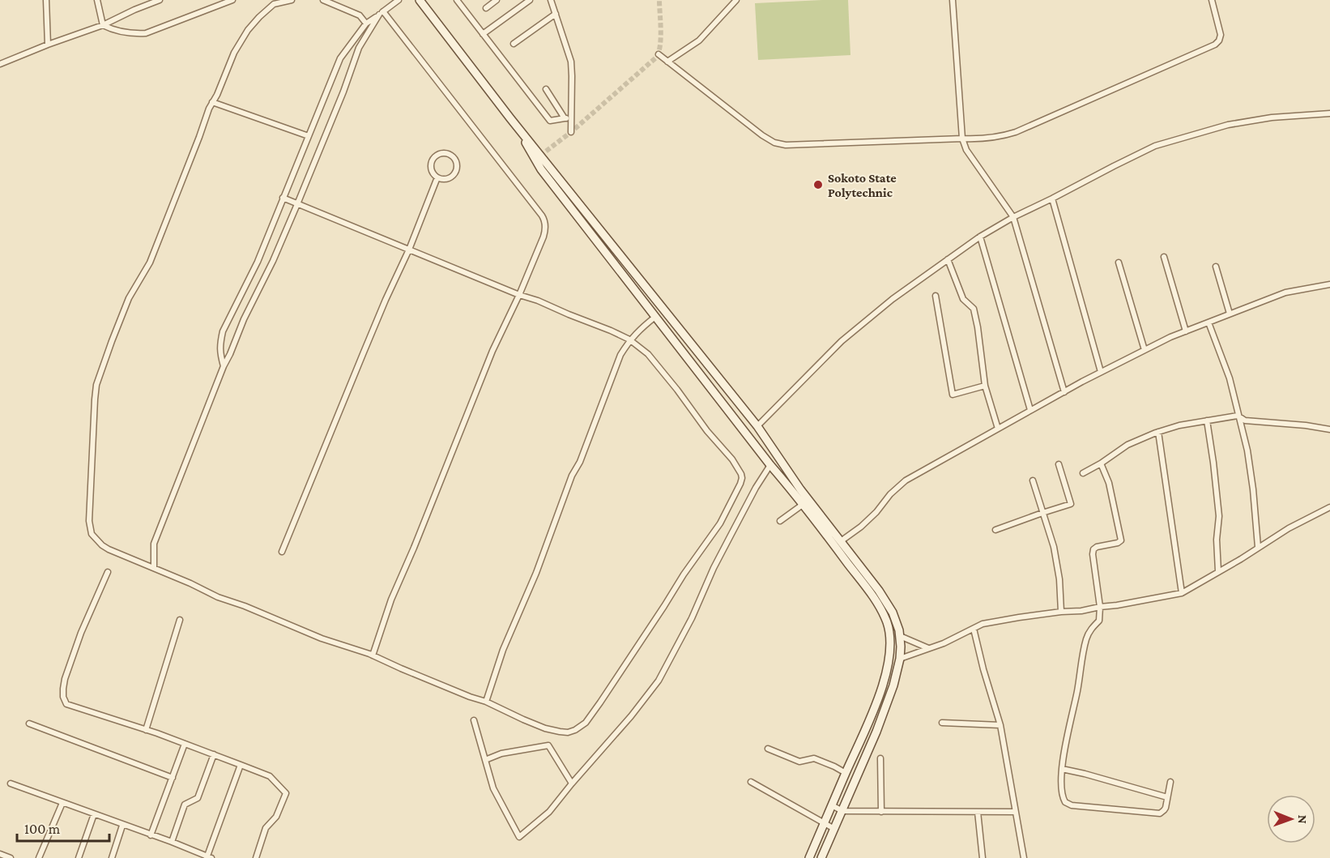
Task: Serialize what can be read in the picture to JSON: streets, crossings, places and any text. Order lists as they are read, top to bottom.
{
  "places": ["Sokoto State Polytechnic"],
  "scale_bar": "100 m",
  "north": "right"
}
